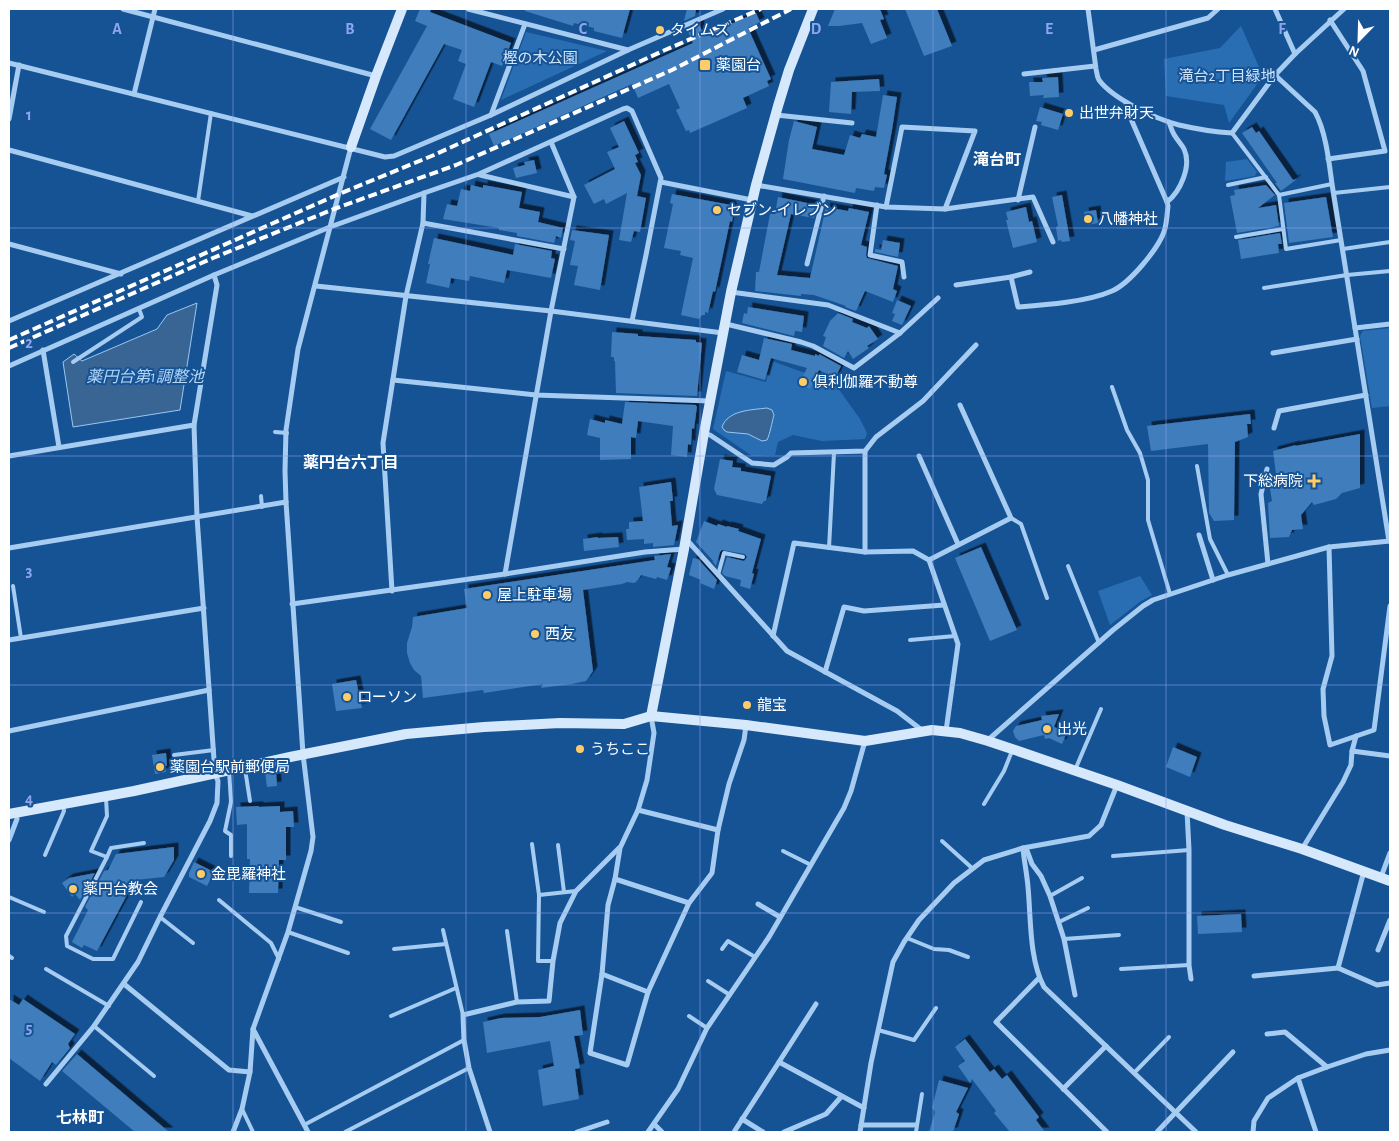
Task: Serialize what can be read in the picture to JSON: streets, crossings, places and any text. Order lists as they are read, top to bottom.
{
  "districts": ["滝台町", "薬円台六丁目", "七林町"],
  "water": ["薬円台第1調整池"],
  "parks": ["樫の木公園", "滝台2丁目緑地"],
  "places": {
    "other": [
      "タイムズ",
      "出世弁財天",
      "セブン-イレブン",
      "八幡神社",
      "倶利伽羅不動尊",
      "屋上駐車場",
      "西友",
      "ローソン",
      "龍宝",
      "出光",
      "うちここ",
      "薬園台駅前郵便局",
      "金毘羅神社",
      "薬円台教会"
    ],
    "transit": ["薬園台"],
    "health": ["下総病院"]
  },
  "north": "bottom left",
  "grid": {
    "columns": [
      "A",
      "B",
      "C",
      "D",
      "E",
      "F"
    ],
    "rows": [
      "1",
      "2",
      "3",
      "4",
      "5"
    ]
  }
}
